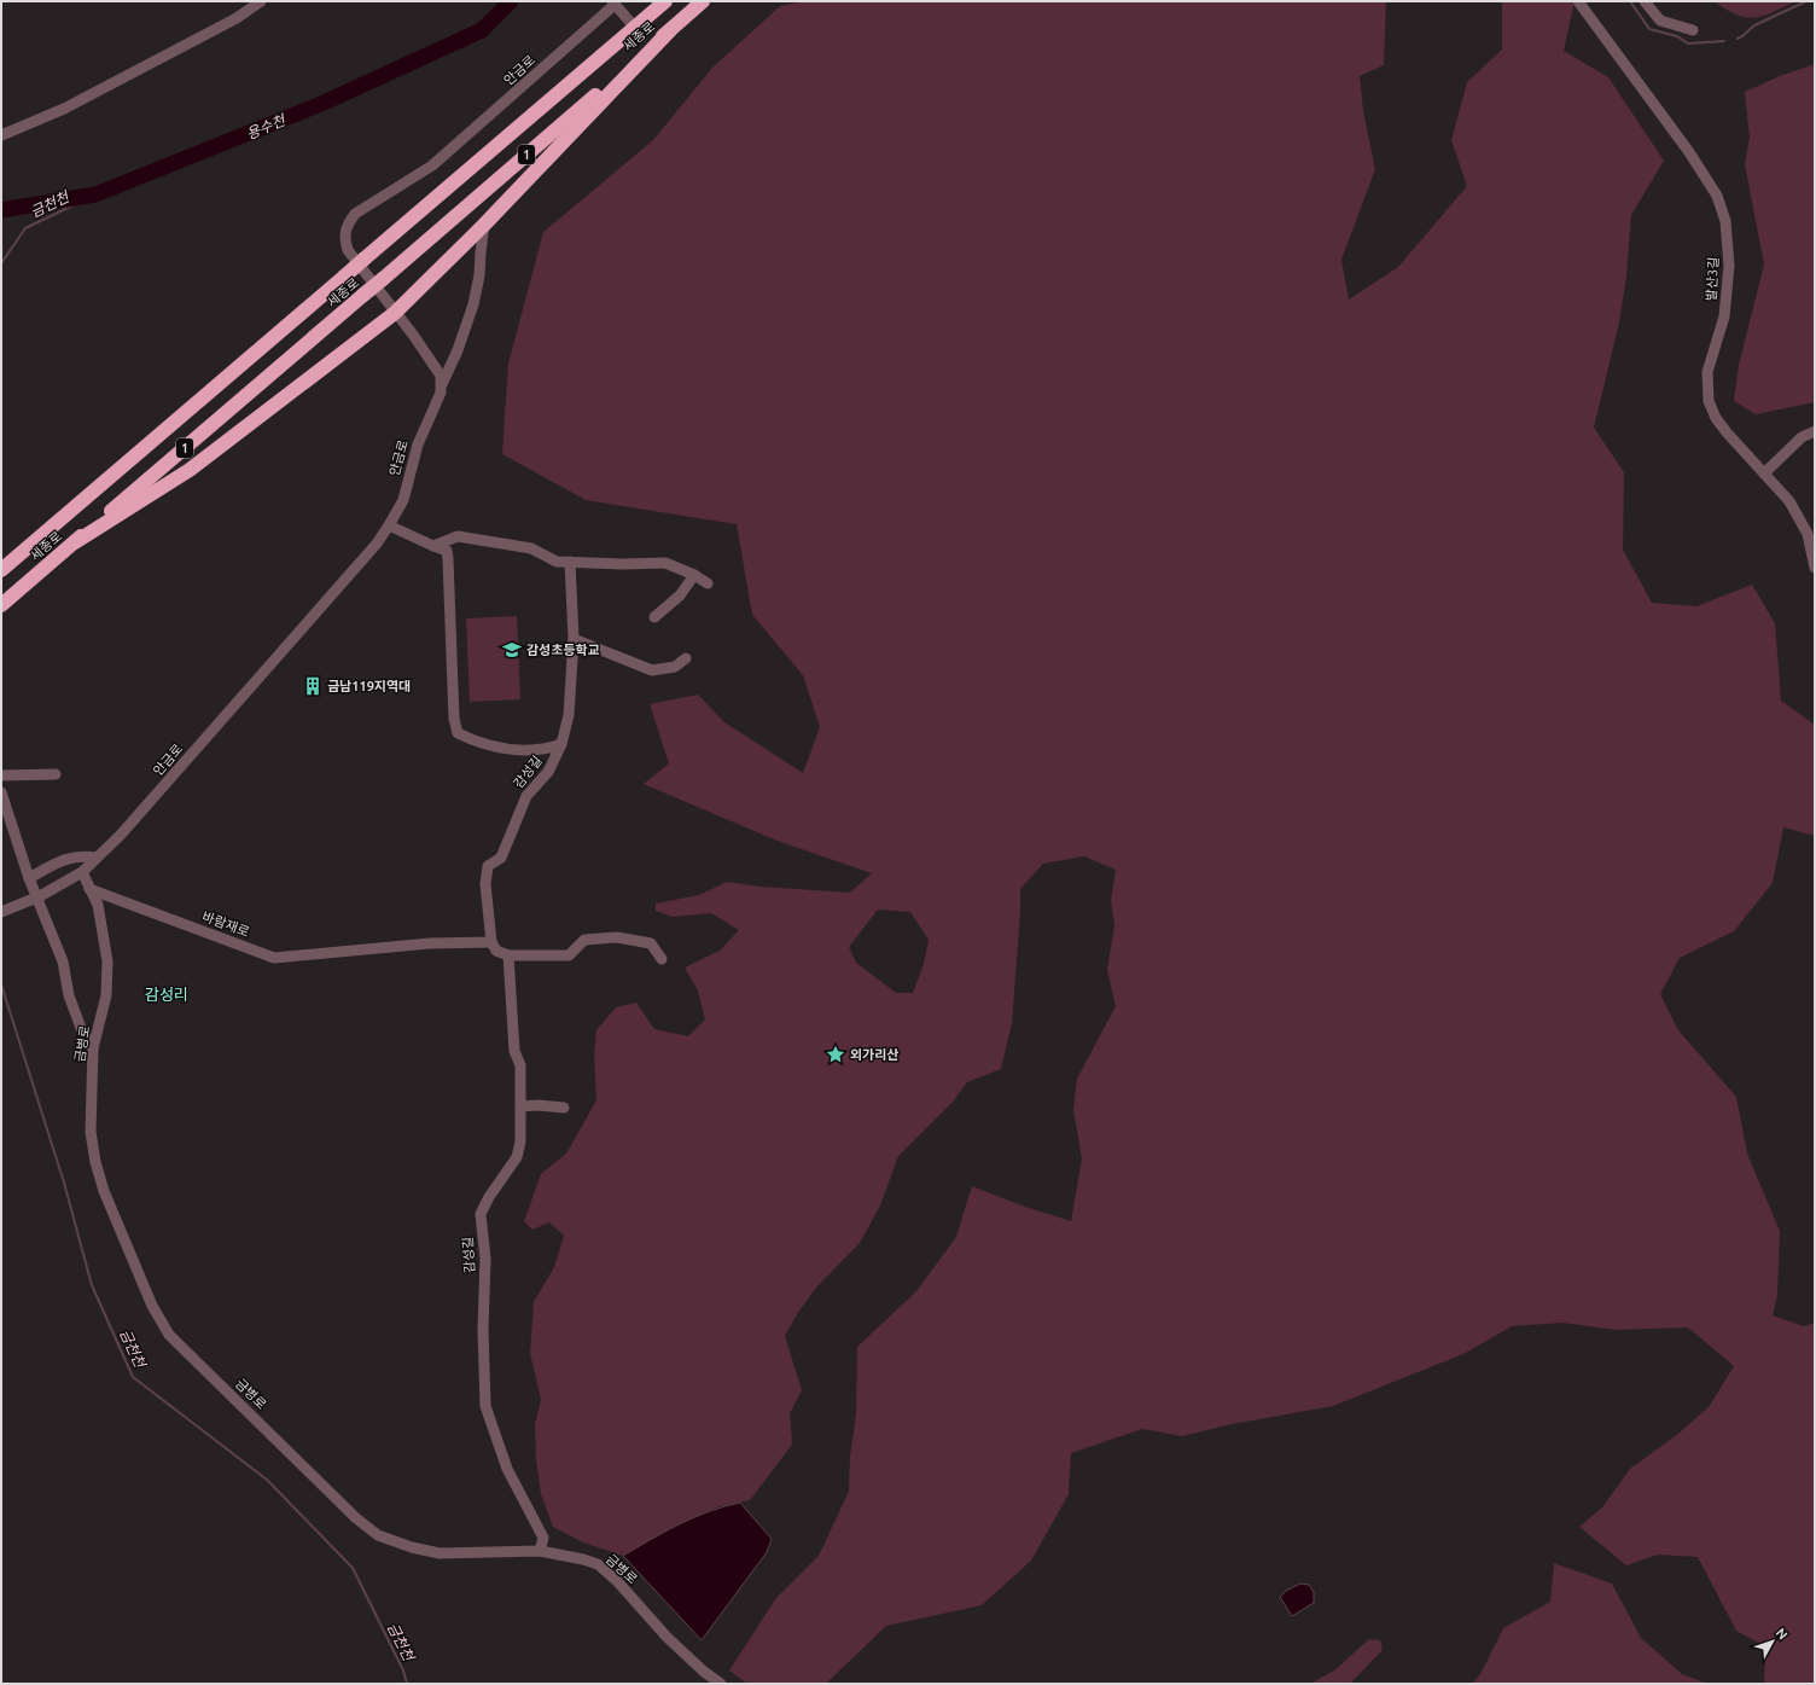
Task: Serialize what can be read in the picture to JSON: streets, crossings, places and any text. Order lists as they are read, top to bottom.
{
  "streets": {
    "highway": ["세종로", "1"],
    "street": [
      "안금로",
      "발산3길",
      "감성길",
      "바람재로",
      "금병로"
    ]
  },
  "crossings": [
    ["안금로", "금병로"],
    ["감성길", "바람재로"],
    ["감성길", "금병로"],
    ["바람재로", "금병로"]
  ],
  "districts": ["감성리"],
  "water": ["용수천", "금천천"],
  "places": {
    "school or university": ["감성초등학교"],
    "building": ["금남119지역대"],
    "place": ["외가리산"]
  },
  "north": "top right"
}
